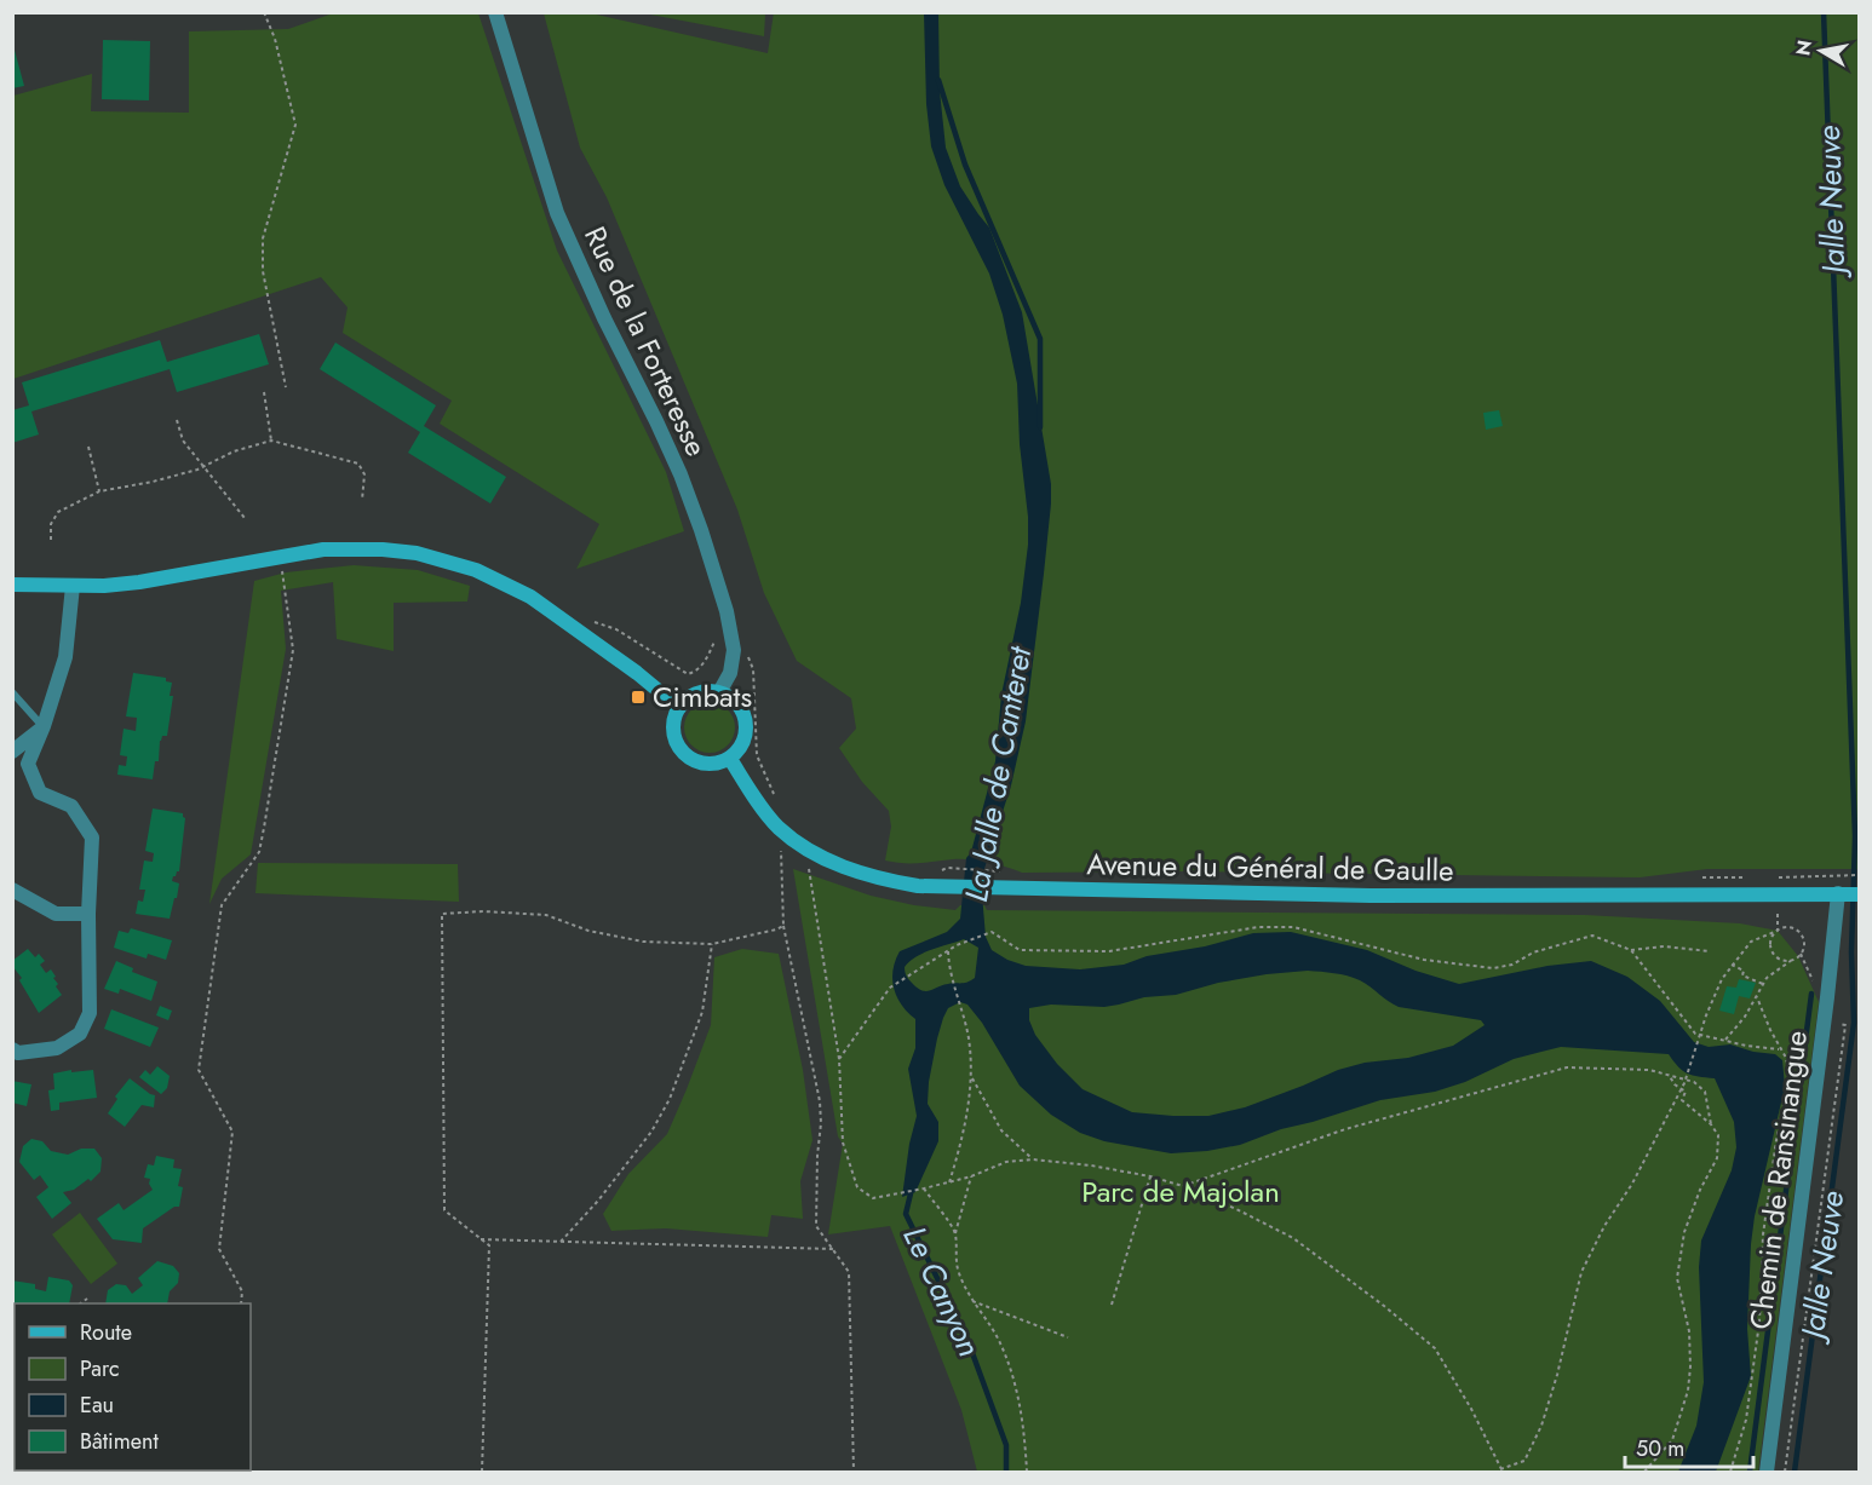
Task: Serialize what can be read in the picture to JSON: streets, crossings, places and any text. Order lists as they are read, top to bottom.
{
  "streets": {
    "main road": ["Avenue du Général de Gaulle"],
    "street": ["Rue de la Forteresse", "Chemin de Ransinangue"]
  },
  "crossings": [
    ["Rue de la Forteresse", "Avenue du Général de Gaulle"],
    ["Avenue du Général de Gaulle", "Chemin de Ransinangue"]
  ],
  "water": ["Jalle Neuve", "La Jalle de Canteret", "Le Canyon"],
  "parks": ["Parc de Majolan"],
  "places": {
    "transit": ["Cimbats"]
  },
  "legend": [
    "Route",
    "Parc",
    "Eau",
    "Bâtiment"
  ],
  "scale_bar": "50 m",
  "north": "left"
}
